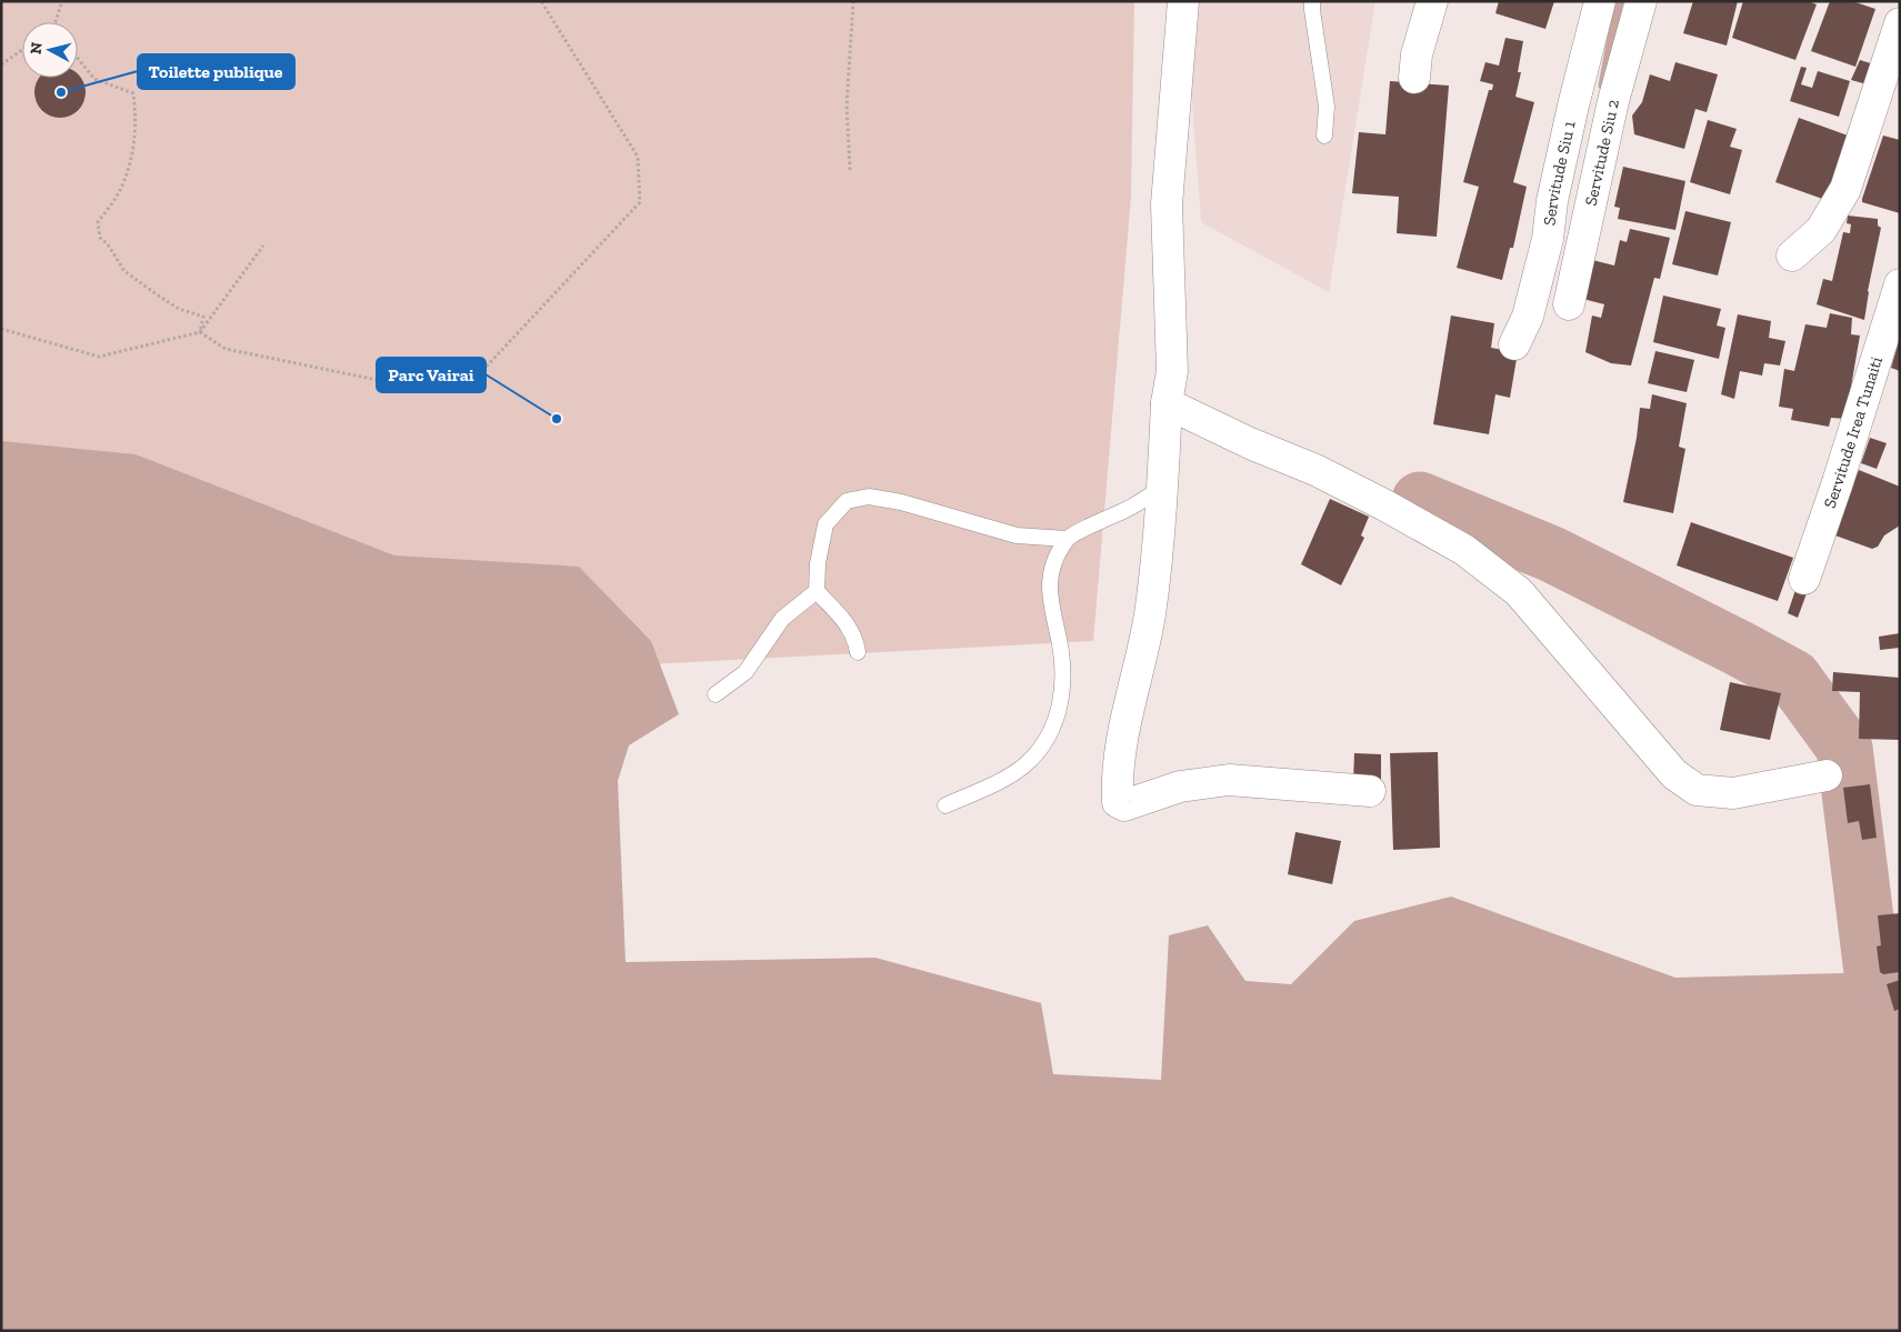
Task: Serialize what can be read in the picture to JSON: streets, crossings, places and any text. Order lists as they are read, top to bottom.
{
  "streets": {
    "street": ["Servitude Siu 2", "Servitude Siu 1", "Servitude Irea Tunaiti"]
  },
  "places": ["Toilette publique", "Parc Vairai"],
  "north": "left"
}
